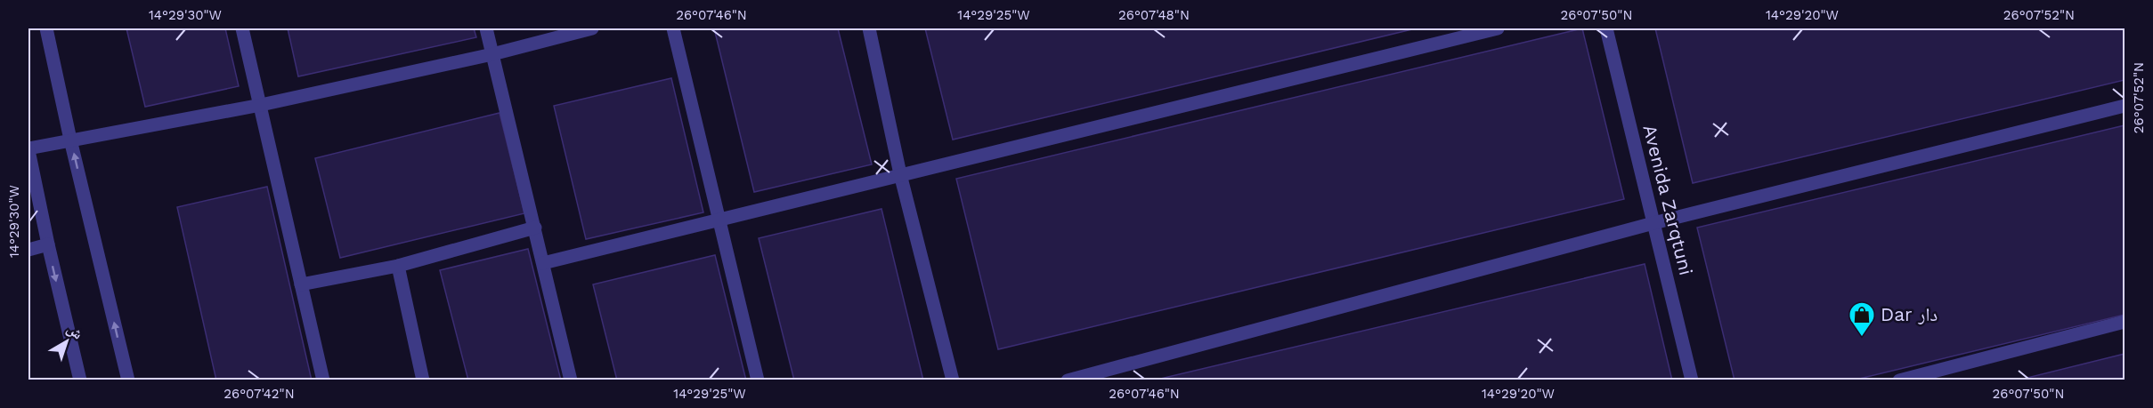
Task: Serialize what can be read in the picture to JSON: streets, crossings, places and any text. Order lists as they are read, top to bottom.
{
  "streets": {
    "street": ["Avenida Zarqtuni"]
  },
  "places": {
    "shop": ["Dar دار"]
  },
  "north": "top right",
  "coordinates": [
    "14°29'30\"W",
    "26°07'46\"N",
    "14°29'25\"W",
    "26°07'48\"N",
    "26°07'50\"N",
    "14°29'20\"W",
    "26°07'52\"N",
    "26°07'42\"N"
  ]
}
